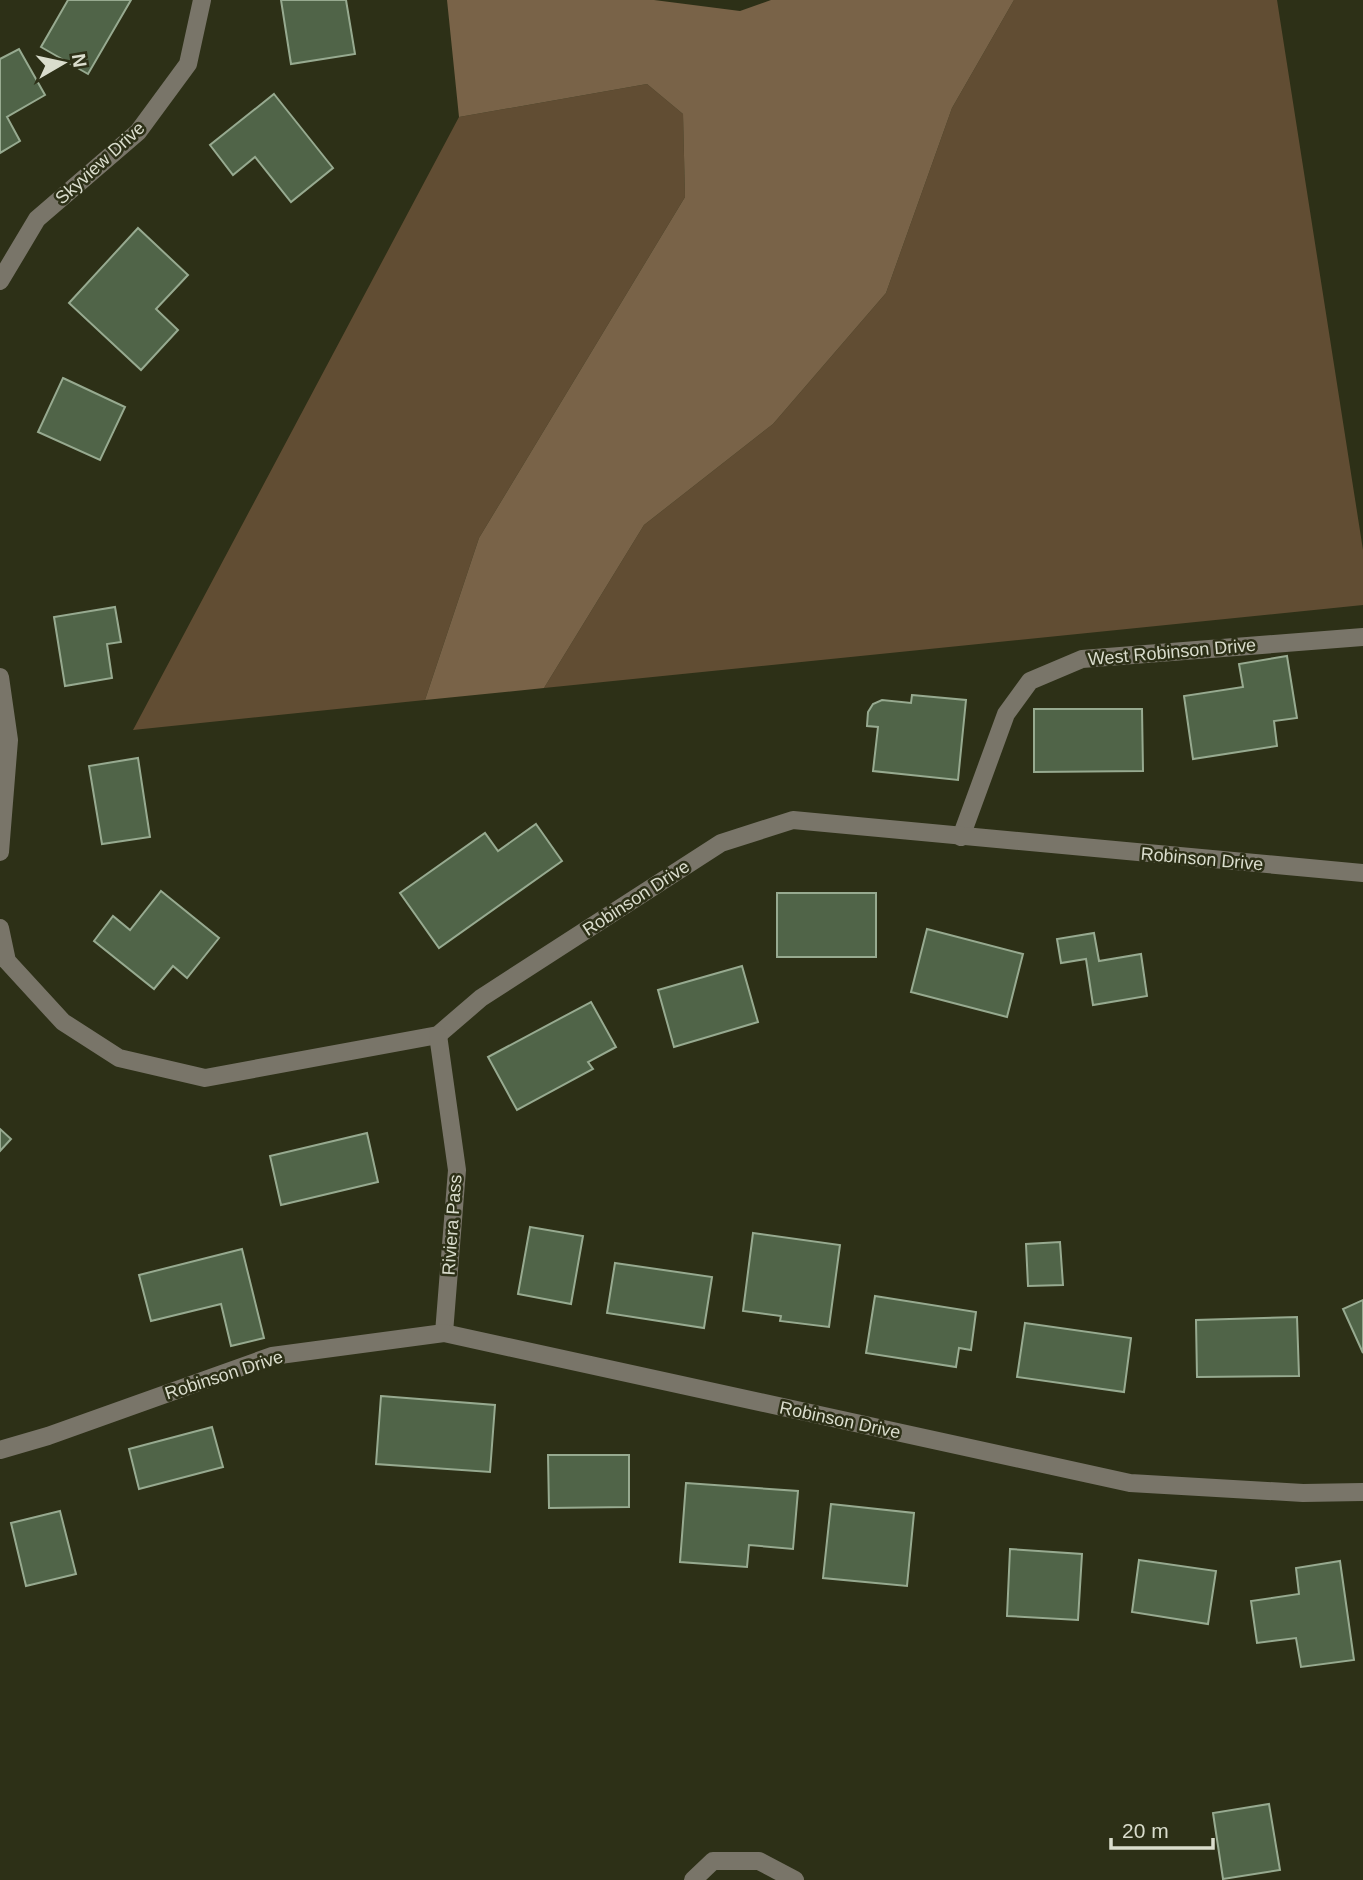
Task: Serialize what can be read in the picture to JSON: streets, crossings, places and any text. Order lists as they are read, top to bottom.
{
  "streets": {
    "street": [
      "Skyview Drive",
      "West Robinson Drive",
      "Robinson Drive",
      "Riviera Pass"
    ]
  },
  "crossings": [
    ["West Robinson Drive", "Robinson Drive"],
    ["Robinson Drive", "Riviera Pass"]
  ],
  "scale_bar": "20 m",
  "north": "right"
}
